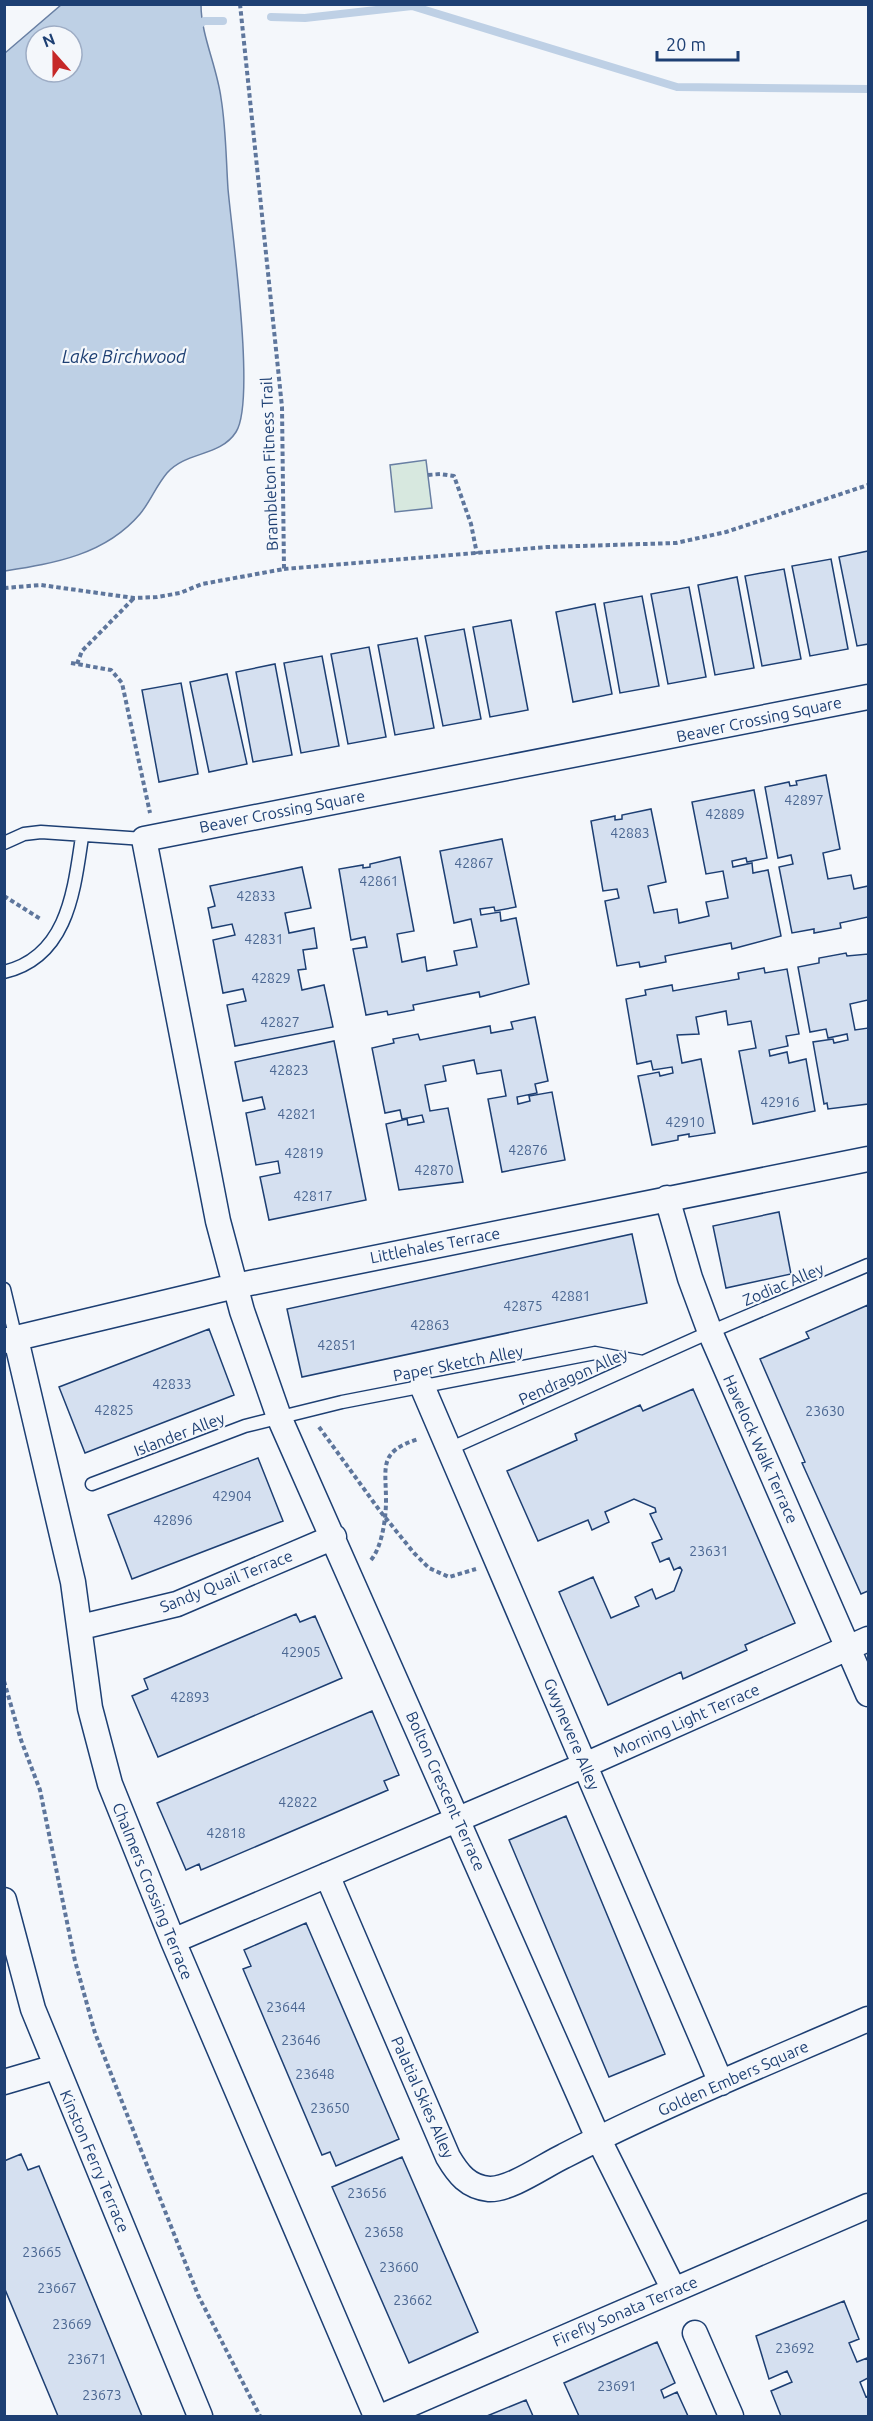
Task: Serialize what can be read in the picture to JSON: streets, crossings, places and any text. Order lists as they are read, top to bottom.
{
  "streets": {
    "street": [
      "Beaver Crossing Square",
      "Littlehales Terrace",
      "Havelock Walk Terrace",
      "Sandy Quail Terrace",
      "Morning Light Terrace",
      "Gwynevere Alley",
      "Bolton Crescent Terrace",
      "Chalmers Crossing Terrace",
      "Golden Embers Square",
      "Palatial Skies Alley",
      "Kinston Ferry Terrace",
      "Firefly Sonata Terrace"
    ],
    "lane": [
      "Zodiac Alley",
      "Paper Sketch Alley",
      "Pendragon Alley",
      "Islander Alley"
    ],
    "path": ["Brambleton Fitness Trail"]
  },
  "crossings": [
    ["Littlehales Terrace", "Havelock Walk Terrace"],
    ["Littlehales Terrace", "Bolton Crescent Terrace"],
    ["Littlehales Terrace", "Chalmers Crossing Terrace"],
    ["Zodiac Alley", "Pendragon Alley"],
    ["Zodiac Alley", "Havelock Walk Terrace"],
    ["Paper Sketch Alley", "Pendragon Alley"],
    ["Paper Sketch Alley", "Islander Alley"],
    ["Paper Sketch Alley", "Gwynevere Alley"],
    ["Paper Sketch Alley", "Bolton Crescent Terrace"],
    ["Pendragon Alley", "Havelock Walk Terrace"],
    ["Pendragon Alley", "Gwynevere Alley"],
    ["Islander Alley", "Bolton Crescent Terrace"],
    ["Havelock Walk Terrace", "Morning Light Terrace"],
    ["Sandy Quail Terrace", "Bolton Crescent Terrace"],
    ["Sandy Quail Terrace", "Chalmers Crossing Terrace"],
    ["Morning Light Terrace", "Gwynevere Alley"],
    ["Morning Light Terrace", "Bolton Crescent Terrace"],
    ["Morning Light Terrace", "Chalmers Crossing Terrace"],
    ["Morning Light Terrace", "Palatial Skies Alley"],
    ["Gwynevere Alley", "Golden Embers Square"],
    ["Bolton Crescent Terrace", "Golden Embers Square"],
    ["Bolton Crescent Terrace", "Palatial Skies Alley"],
    ["Bolton Crescent Terrace", "Firefly Sonata Terrace"],
    ["Golden Embers Square", "Palatial Skies Alley"]
  ],
  "water": ["Lake Birchwood"],
  "house_numbers": [
    "42897",
    "42889",
    "42883",
    "42867",
    "42861",
    "42833",
    "42831",
    "42829",
    "42827",
    "42823",
    "42916",
    "42821",
    "42910",
    "42876",
    "42819",
    "42870",
    "42817",
    "42881",
    "42875",
    "42863",
    "42851",
    "42833",
    "42825",
    "23630",
    "42904",
    "42896",
    "23631",
    "42905",
    "42893",
    "42822",
    "42818",
    "23644",
    "23646",
    "23648",
    "23650",
    "23656",
    "23658",
    "23665",
    "23660",
    "23667",
    "23662",
    "23669",
    "23692",
    "23671",
    "23691",
    "23673"
  ],
  "scale_bar": "20 m",
  "north": "top"
}
